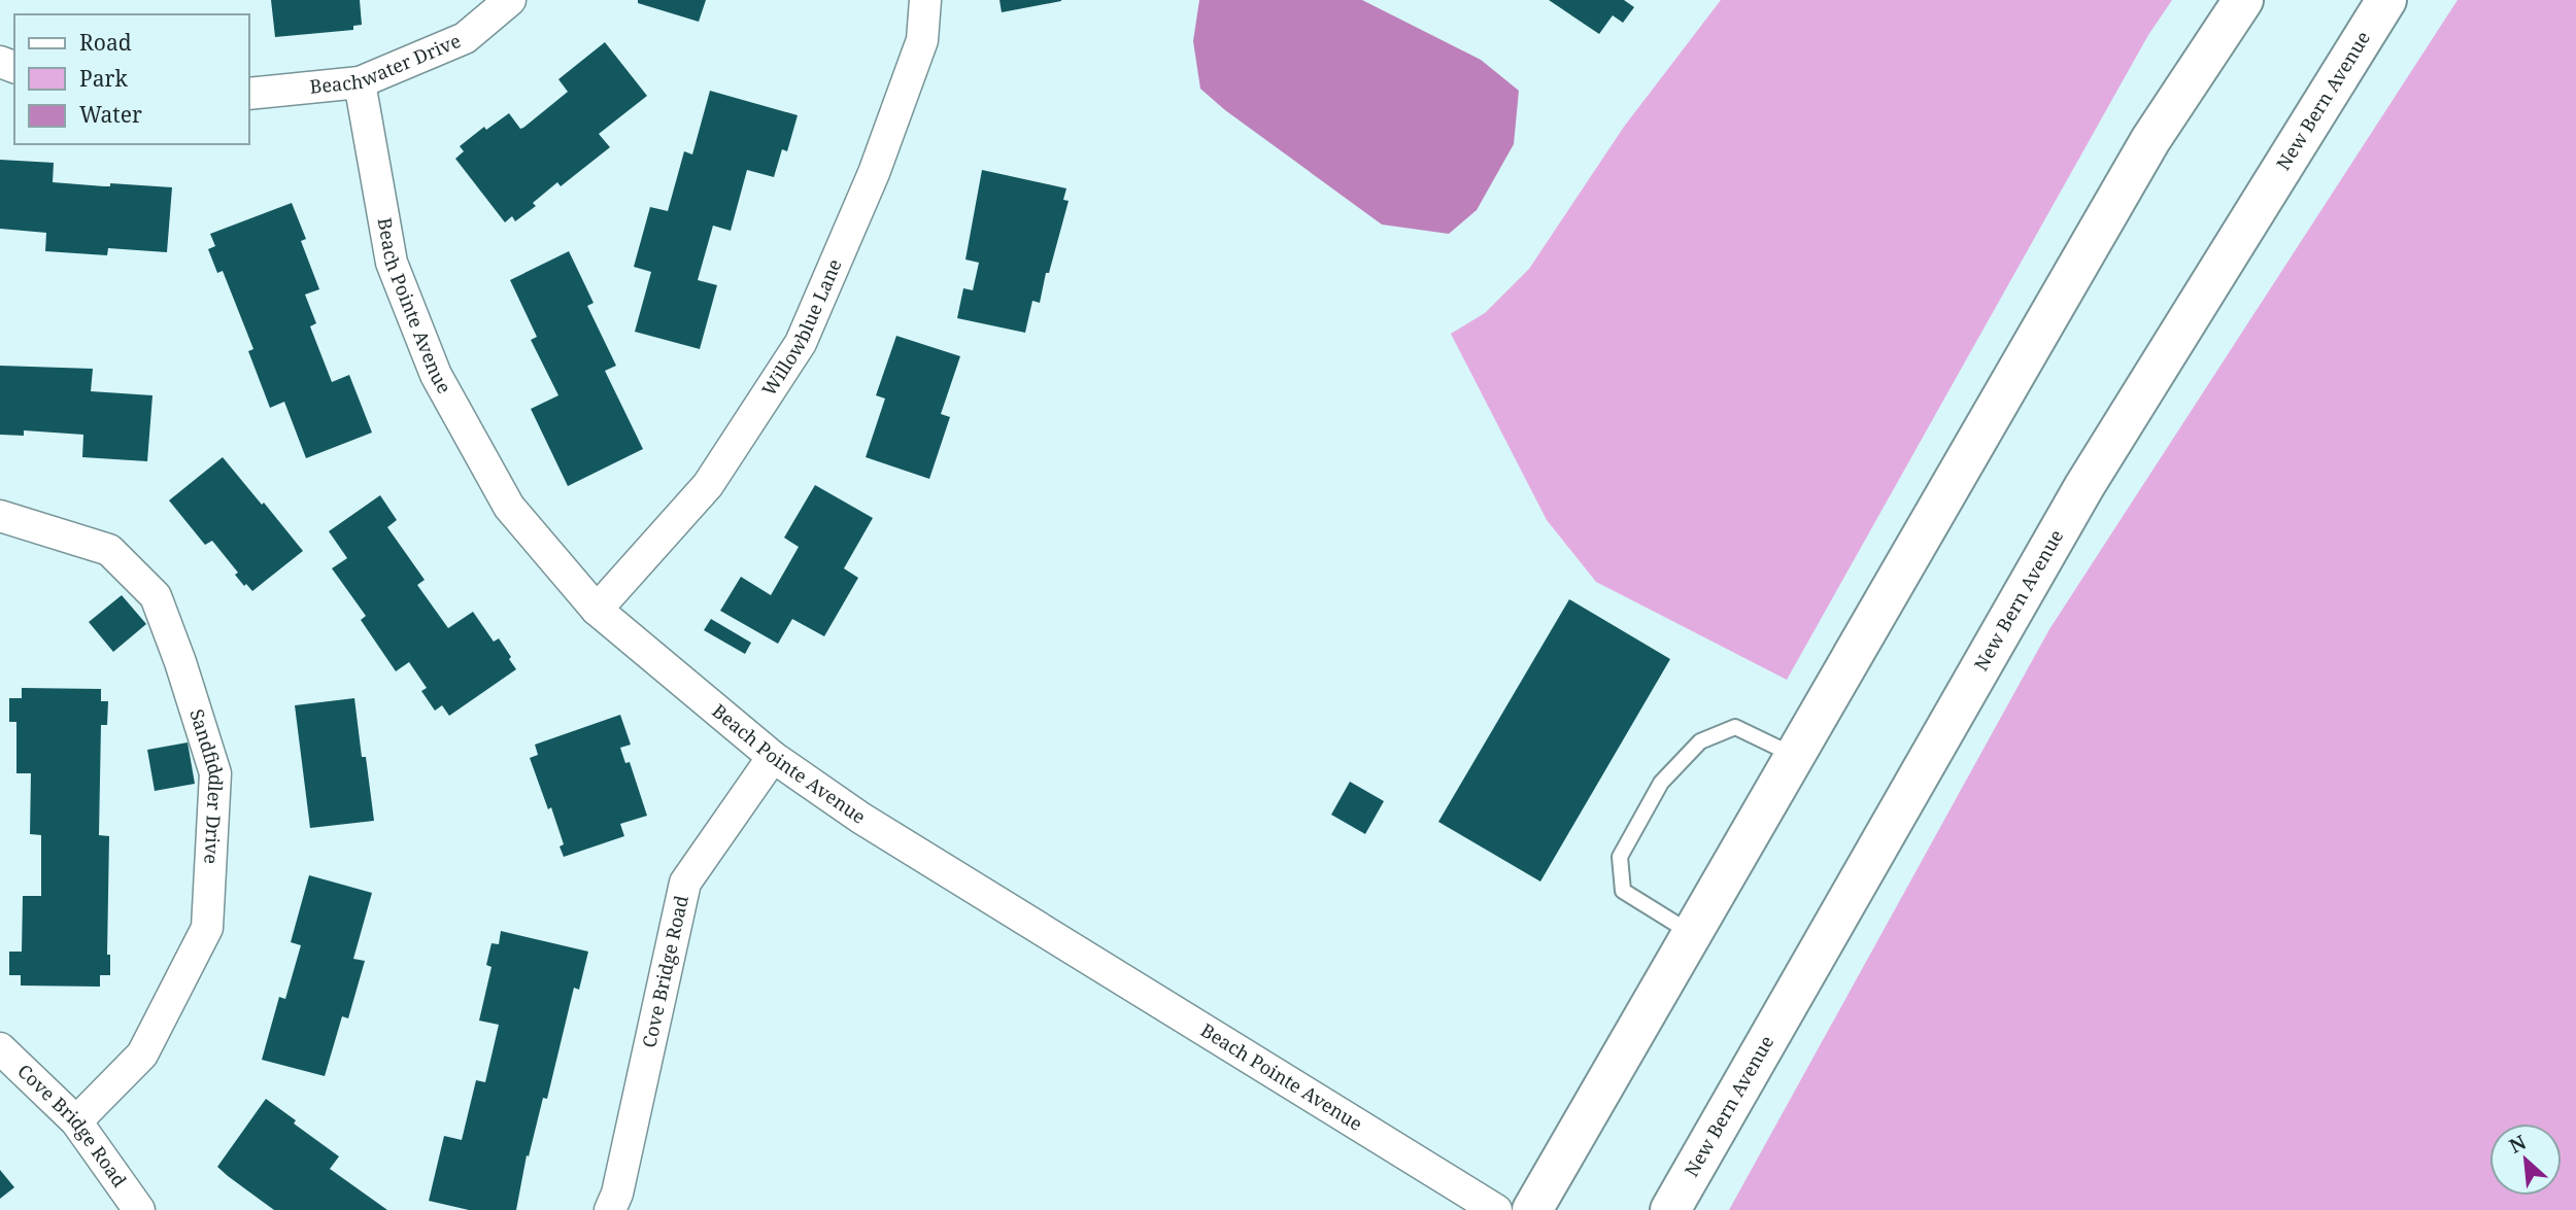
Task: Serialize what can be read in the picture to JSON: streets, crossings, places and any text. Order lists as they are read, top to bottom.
{
  "streets": {
    "main road": ["New Bern Avenue"],
    "street": [
      "Beachwater Drive",
      "Beach Pointe Avenue",
      "Willowblue Lane",
      "Sandfiddler Drive",
      "Cove Bridge Road"
    ]
  },
  "crossings": [
    ["Beachwater Drive", "Beach Pointe Avenue"],
    ["Beach Pointe Avenue", "Willowblue Lane"],
    ["Beach Pointe Avenue", "Cove Bridge Road"],
    ["Sandfiddler Drive", "Cove Bridge Road"]
  ],
  "legend": ["Road", "Park", "Water"],
  "north": "top left"
}
